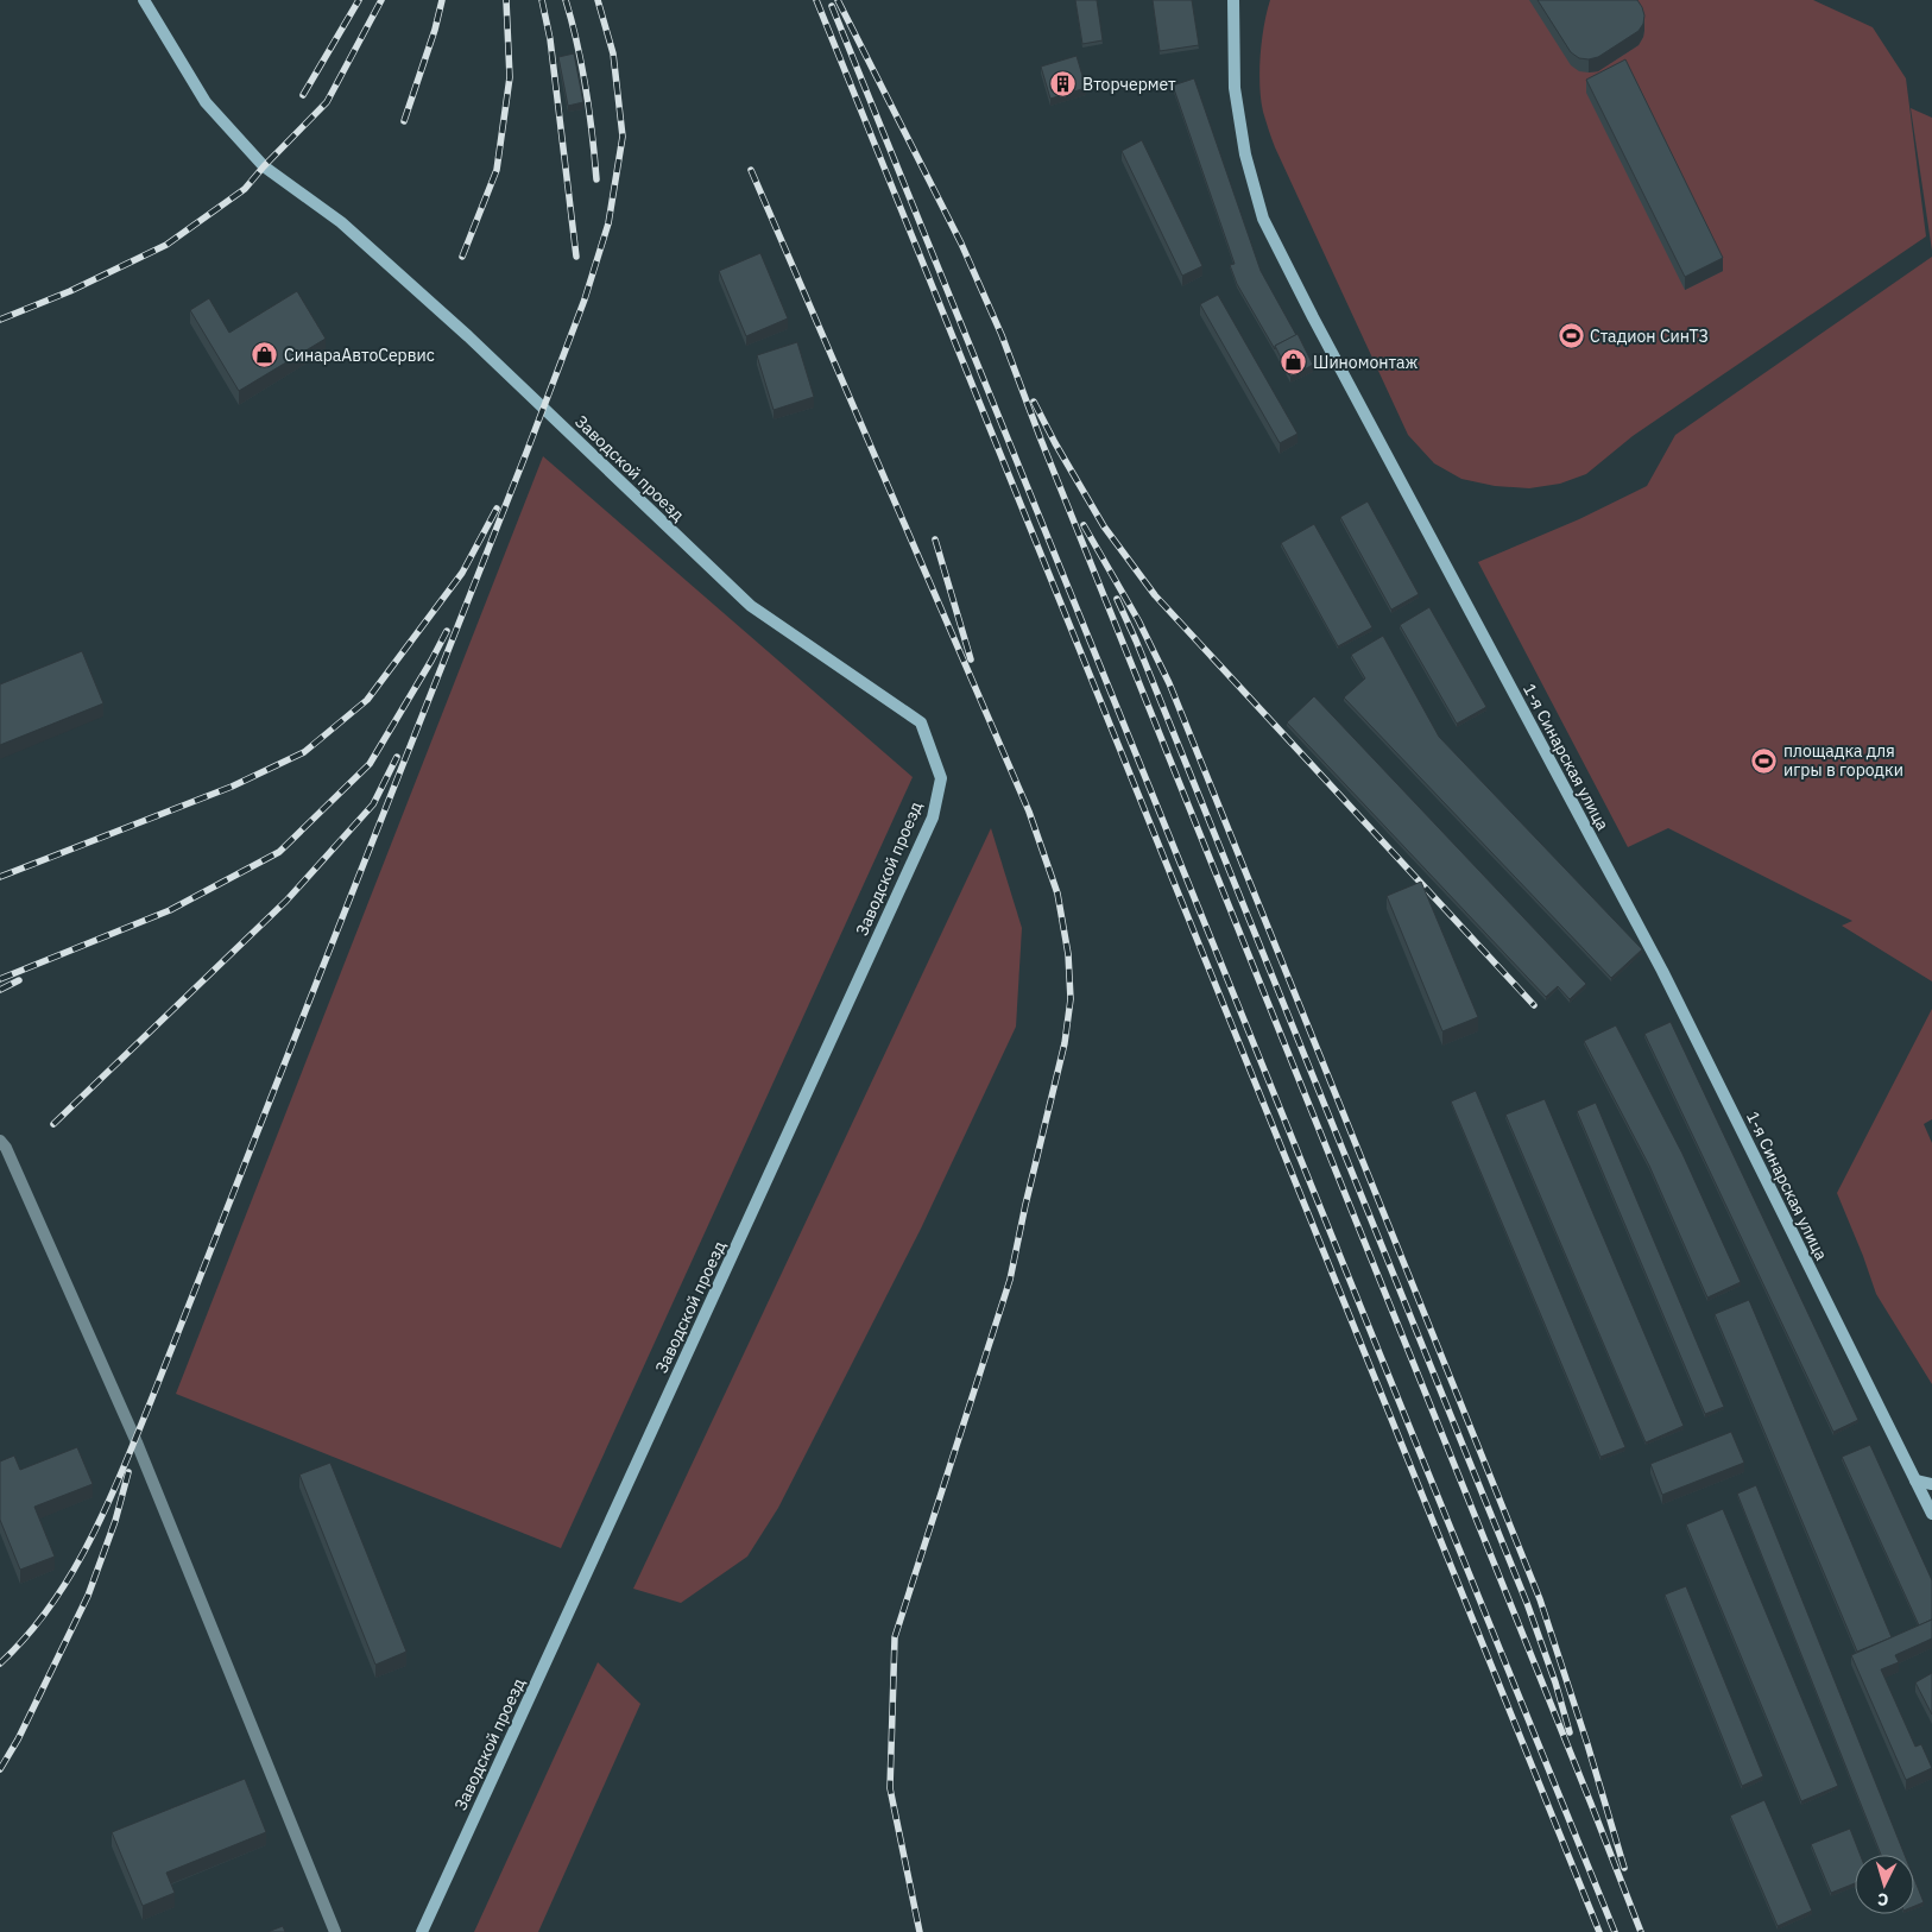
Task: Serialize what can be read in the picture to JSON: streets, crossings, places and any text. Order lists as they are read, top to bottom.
{
  "streets": {
    "street": ["Заводской проезд", "1-я Синарская улица"]
  },
  "places": {
    "building": ["Вторчермет"],
    "sports": ["Стадион СинТЗ", "площадка для игры в городки"],
    "shop": ["СинараАвтоСервис", "Шиномонтаж"]
  },
  "north": "bottom"
}
